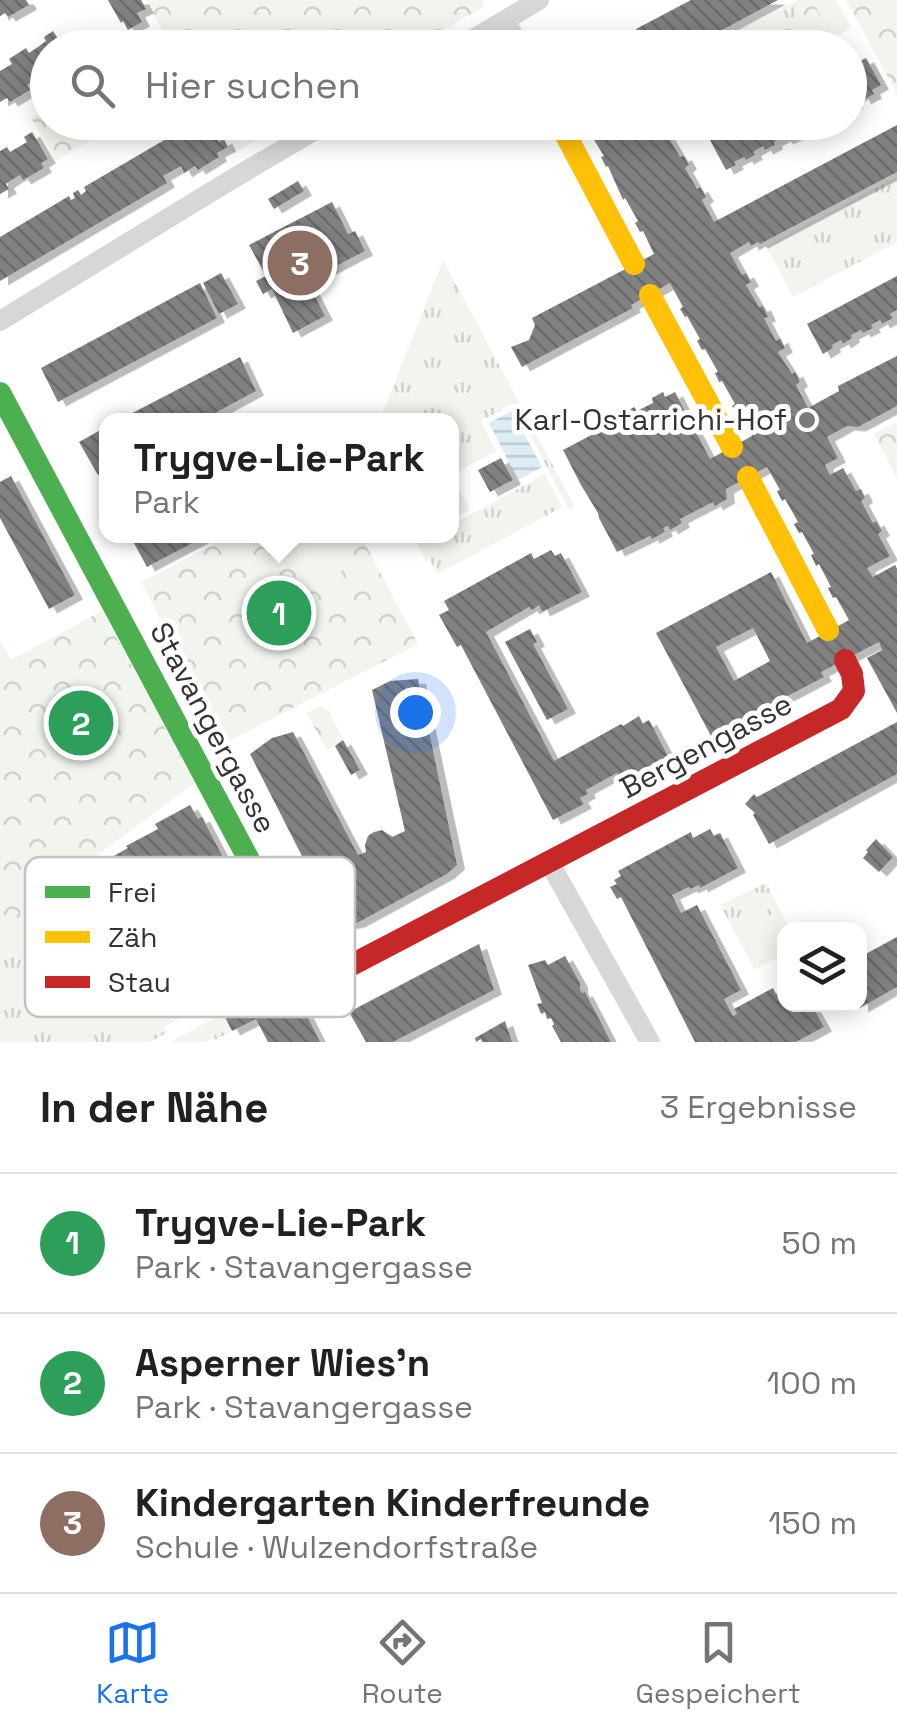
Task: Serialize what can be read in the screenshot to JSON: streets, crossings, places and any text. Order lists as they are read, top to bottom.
{
  "streets": {
    "street": ["Stavangergasse", "Bergengasse"]
  },
  "crossings": [
    ["Stavangergasse", "Bergengasse"]
  ],
  "places": ["Karl-Ostarrichi-Hof"],
  "legend": ["Frei", "Zäh", "Stau"],
  "page": {
    "search": "Hier suchen",
    "pins": ["3", "1", "2"],
    "popup": ["Trygve-Lie-Park", "Park"],
    "heading": ["In der Nähe", "3 Ergebnisse"],
    "list": [
      {
        "mark": "1",
        "name": "Trygve-Lie-Park",
        "note": "Park · Stavangergasse",
        "value": "50 m"
      },
      {
        "mark": "2",
        "name": "Asperner Wies'n",
        "note": "Park · Stavangergasse",
        "value": "100 m"
      },
      {
        "mark": "3",
        "name": "Kindergarten Kinderfreunde",
        "note": "Schule · Wulzendorfstraße",
        "value": "150 m"
      }
    ],
    "nav": ["Karte", "Route", "Gespeichert"]
  }
}
